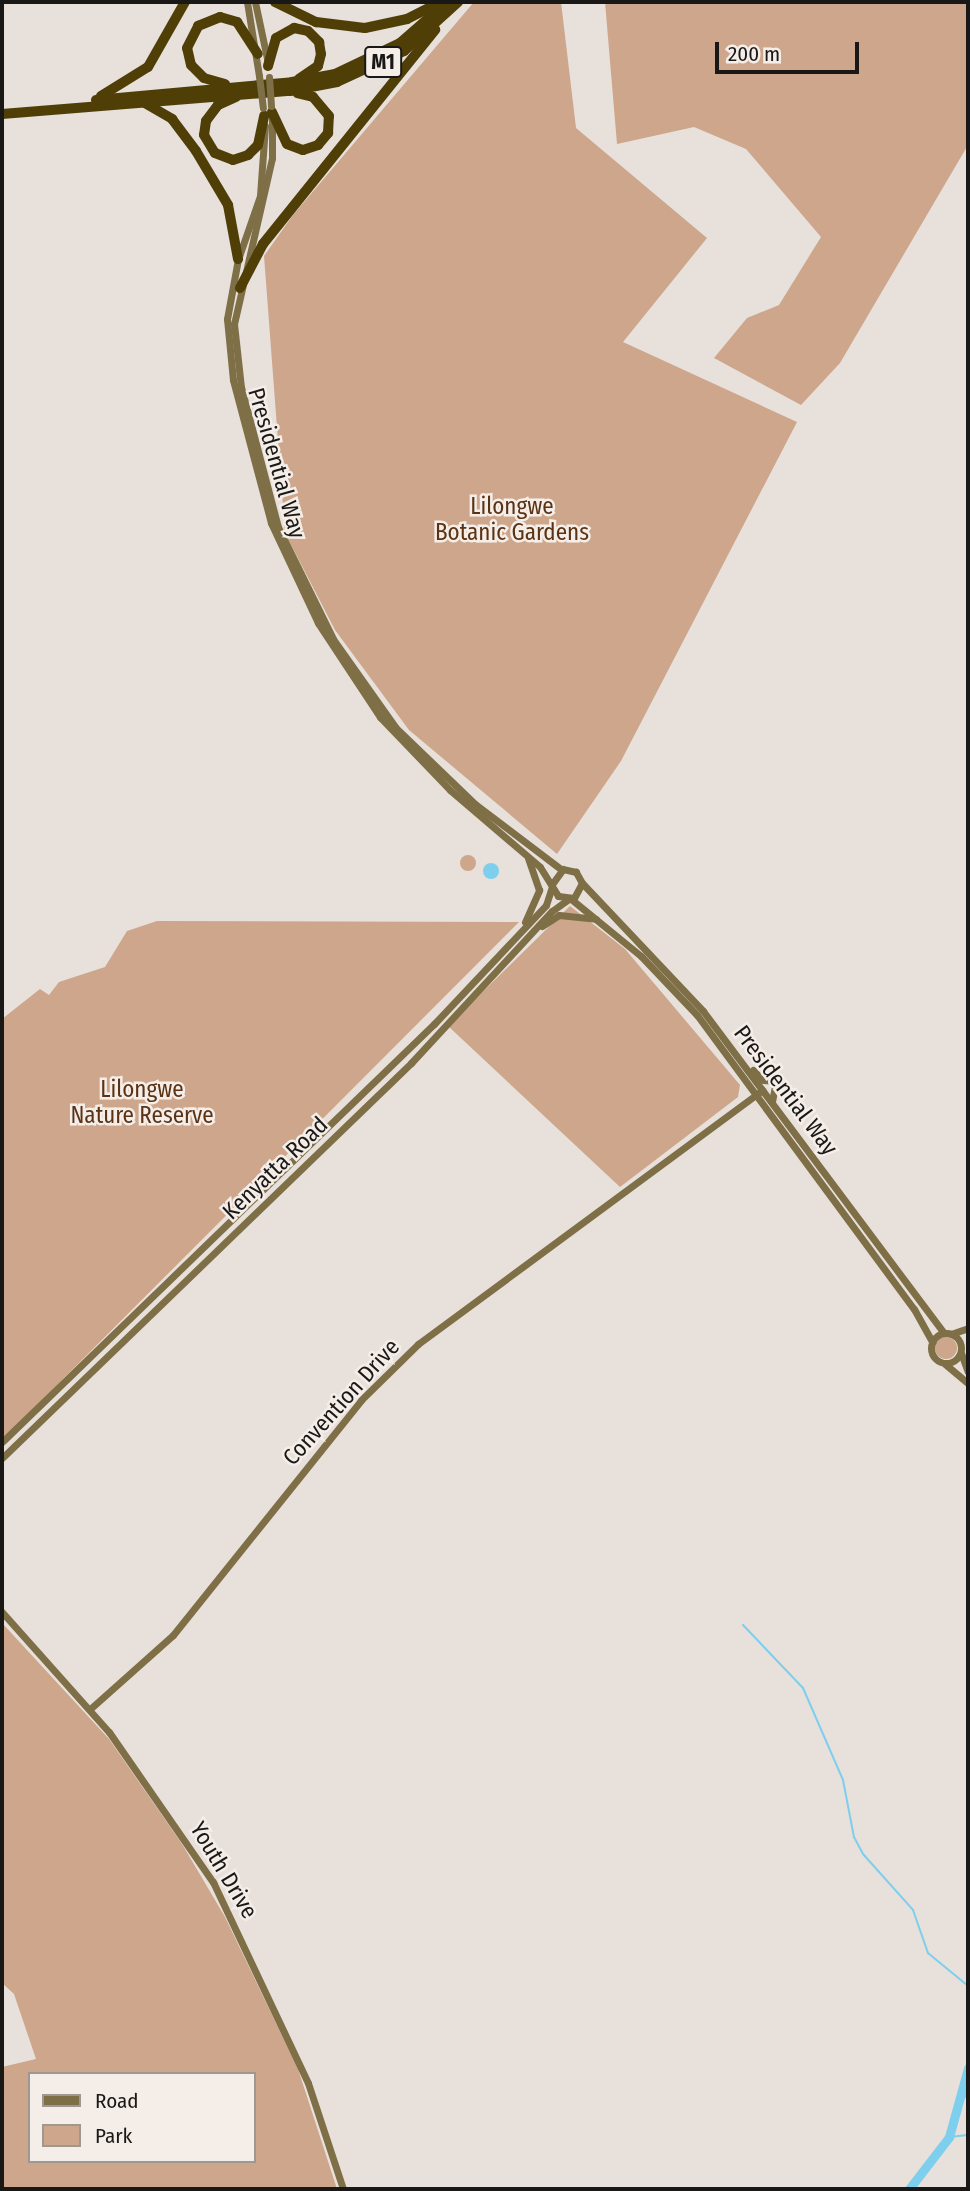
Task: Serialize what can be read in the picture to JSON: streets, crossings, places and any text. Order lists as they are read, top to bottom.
{
  "streets": {
    "highway": ["M1"],
    "main road": [
      "Presidential Way",
      "Kenyatta Road",
      "Convention Drive",
      "Youth Drive"
    ]
  },
  "crossings": [
    ["Presidential Way", "Kenyatta Road"],
    ["Presidential Way", "Convention Drive"],
    ["Convention Drive", "Youth Drive"]
  ],
  "parks": ["Lilongwe Botanic Gardens", "Lilongwe Nature Reserve"],
  "legend": ["Road", "Park"],
  "scale_bar": "200 m"
}
